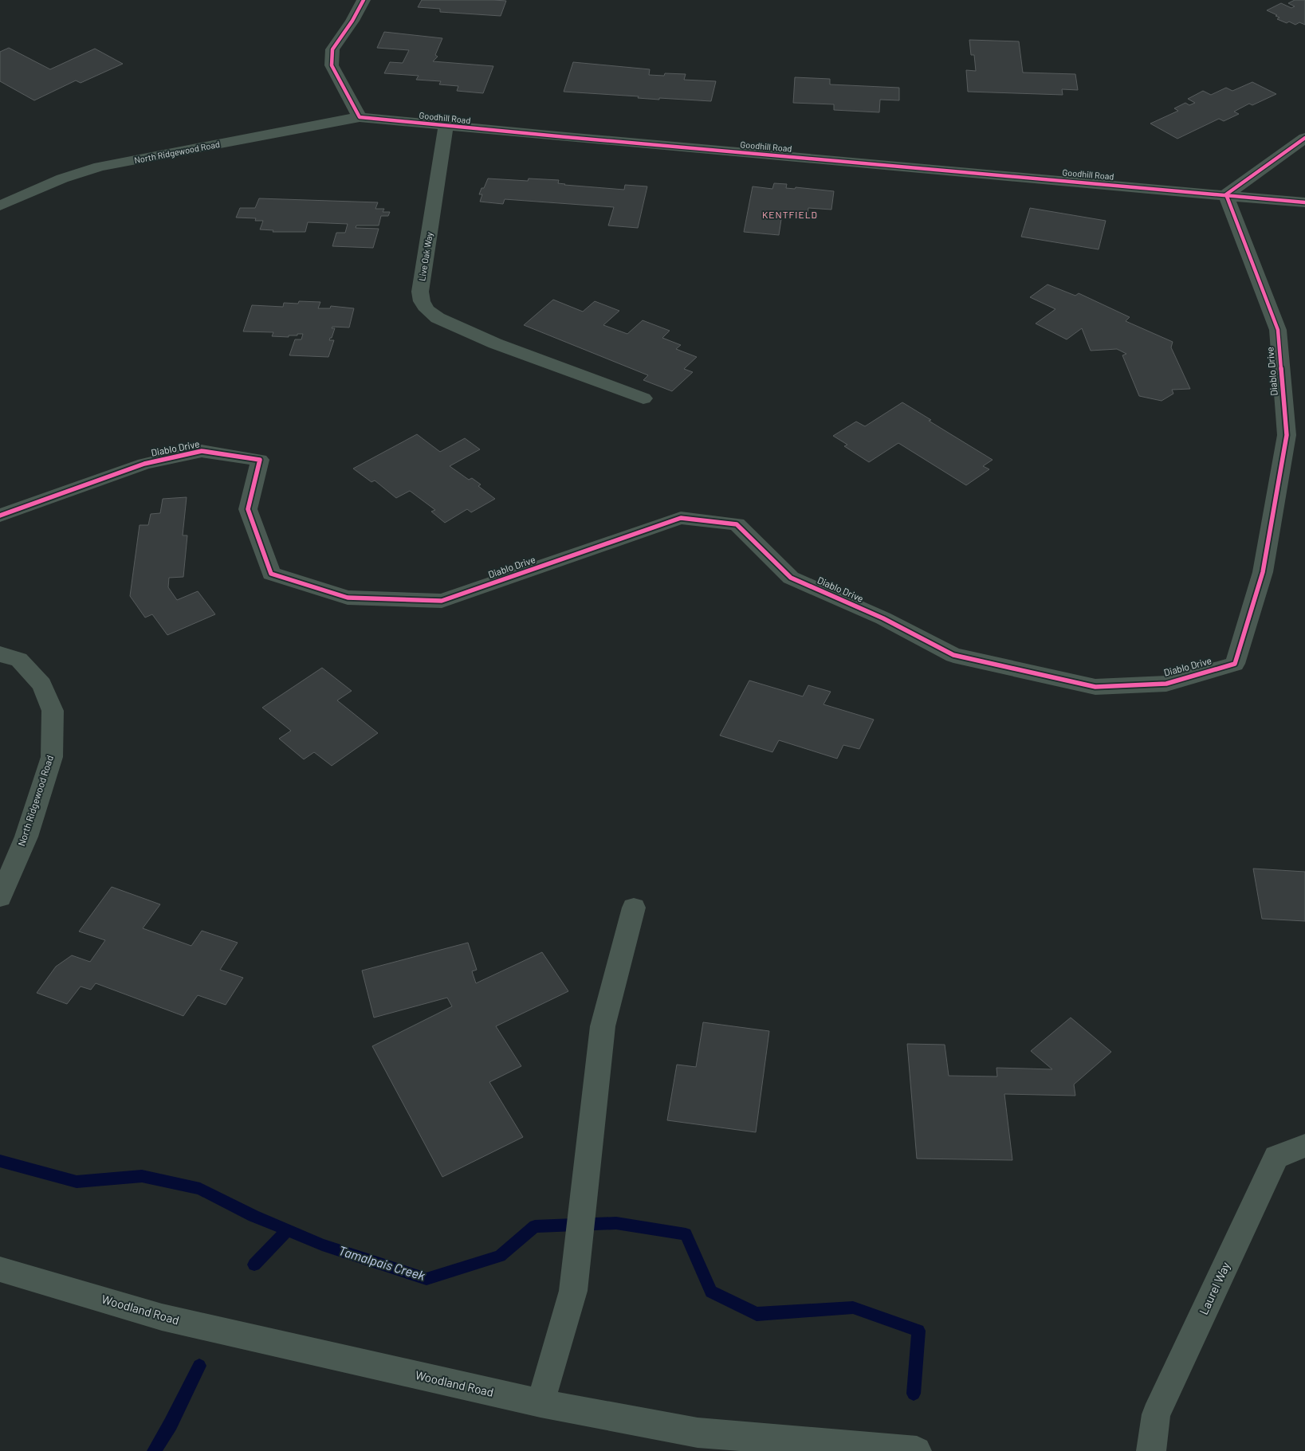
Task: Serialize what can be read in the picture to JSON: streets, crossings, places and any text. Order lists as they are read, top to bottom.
{
  "streets": {
    "street": [
      "Goodhill Road",
      "North Ridgewood Road",
      "Live Oak Way",
      "Diablo Drive",
      "Laurel Way",
      "Woodland Road"
    ]
  },
  "crossings": [
    ["Goodhill Road", "North Ridgewood Road"],
    ["Goodhill Road", "Live Oak Way"],
    ["Goodhill Road", "Diablo Drive"]
  ],
  "districts": ["KENTFIELD"],
  "water": ["Tamalpais Creek"]
}
